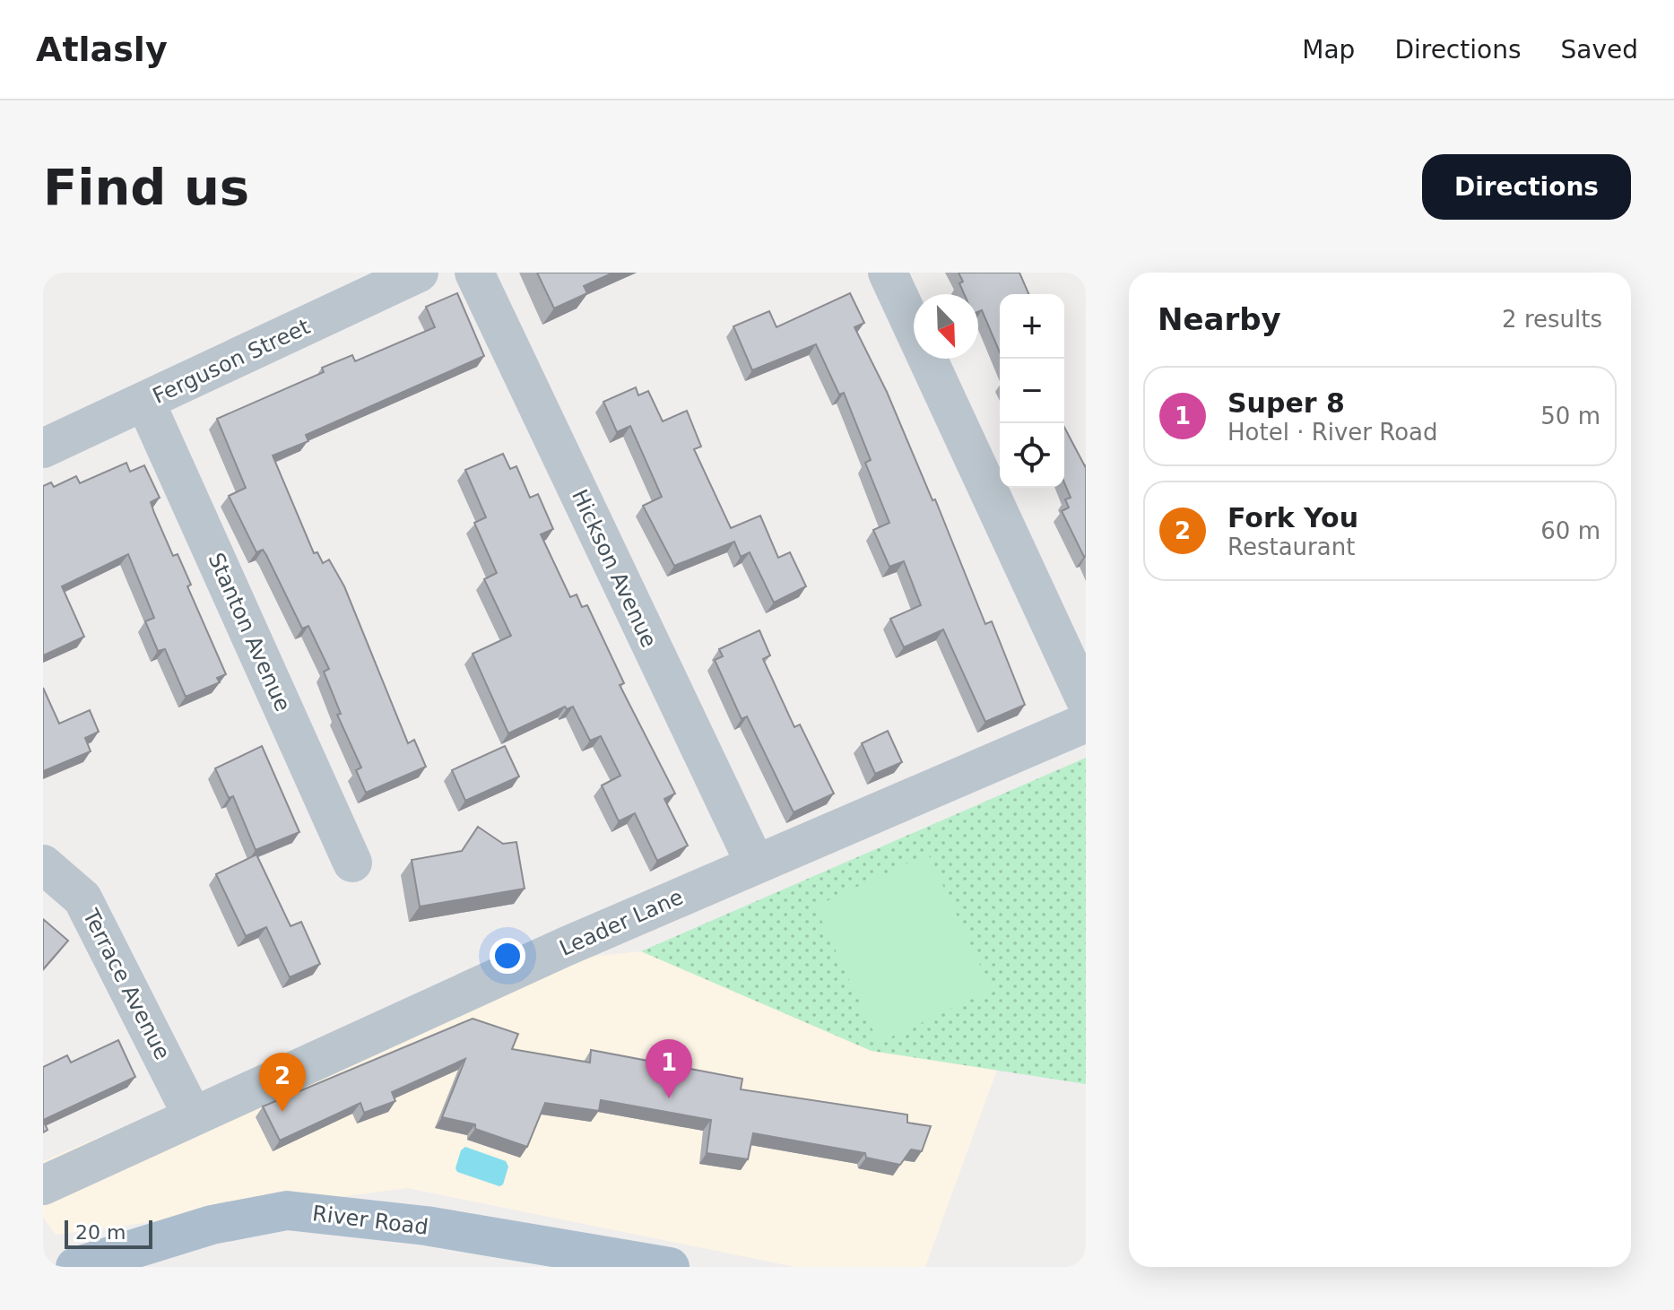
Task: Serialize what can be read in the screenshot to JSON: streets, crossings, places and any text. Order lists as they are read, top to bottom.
{
  "streets": {
    "main road": ["River Road"],
    "street": [
      "Ferguson Street",
      "Hickson Avenue",
      "Stanton Avenue",
      "Leader Lane",
      "Terrace Avenue"
    ]
  },
  "crossings": [
    ["Ferguson Street", "Stanton Avenue"],
    ["Hickson Avenue", "Leader Lane"],
    ["Leader Lane", "Terrace Avenue"]
  ],
  "scale_bar": "20 m",
  "north": "bottom right",
  "page": {
    "header": "Atlasly",
    "nav": ["Map", "Directions", "Saved"],
    "buttons": "Directions",
    "title": "Find us",
    "heading": ["Nearby", "2 results"],
    "map_buttons": ["+", "−"],
    "list": [
      {
        "mark": "1",
        "name": "Super 8",
        "note": "Hotel · River Road",
        "value": "50 m"
      },
      {
        "mark": "2",
        "name": "Fork You",
        "note": "Restaurant",
        "value": "60 m"
      }
    ],
    "pins": ["1", "2"],
    "scale": "20 m"
  }
}
